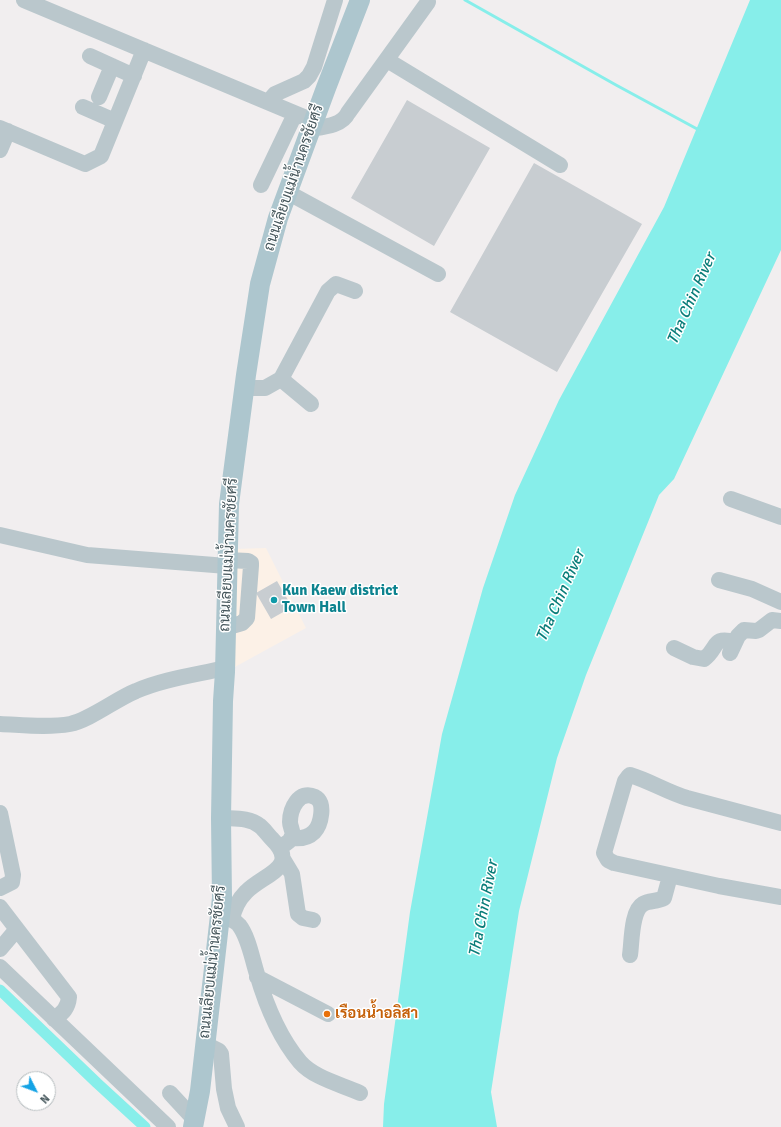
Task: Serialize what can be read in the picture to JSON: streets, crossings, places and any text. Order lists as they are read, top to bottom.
{
  "streets": {
    "main road": ["ถนนเลียบแม่น้ำนครชัยศรี"]
  },
  "water": ["Tha Chin River"],
  "places": ["Kun Kaew district Town Hall", "เรือนน้ำอลิสา"],
  "north": "bottom right"
}
